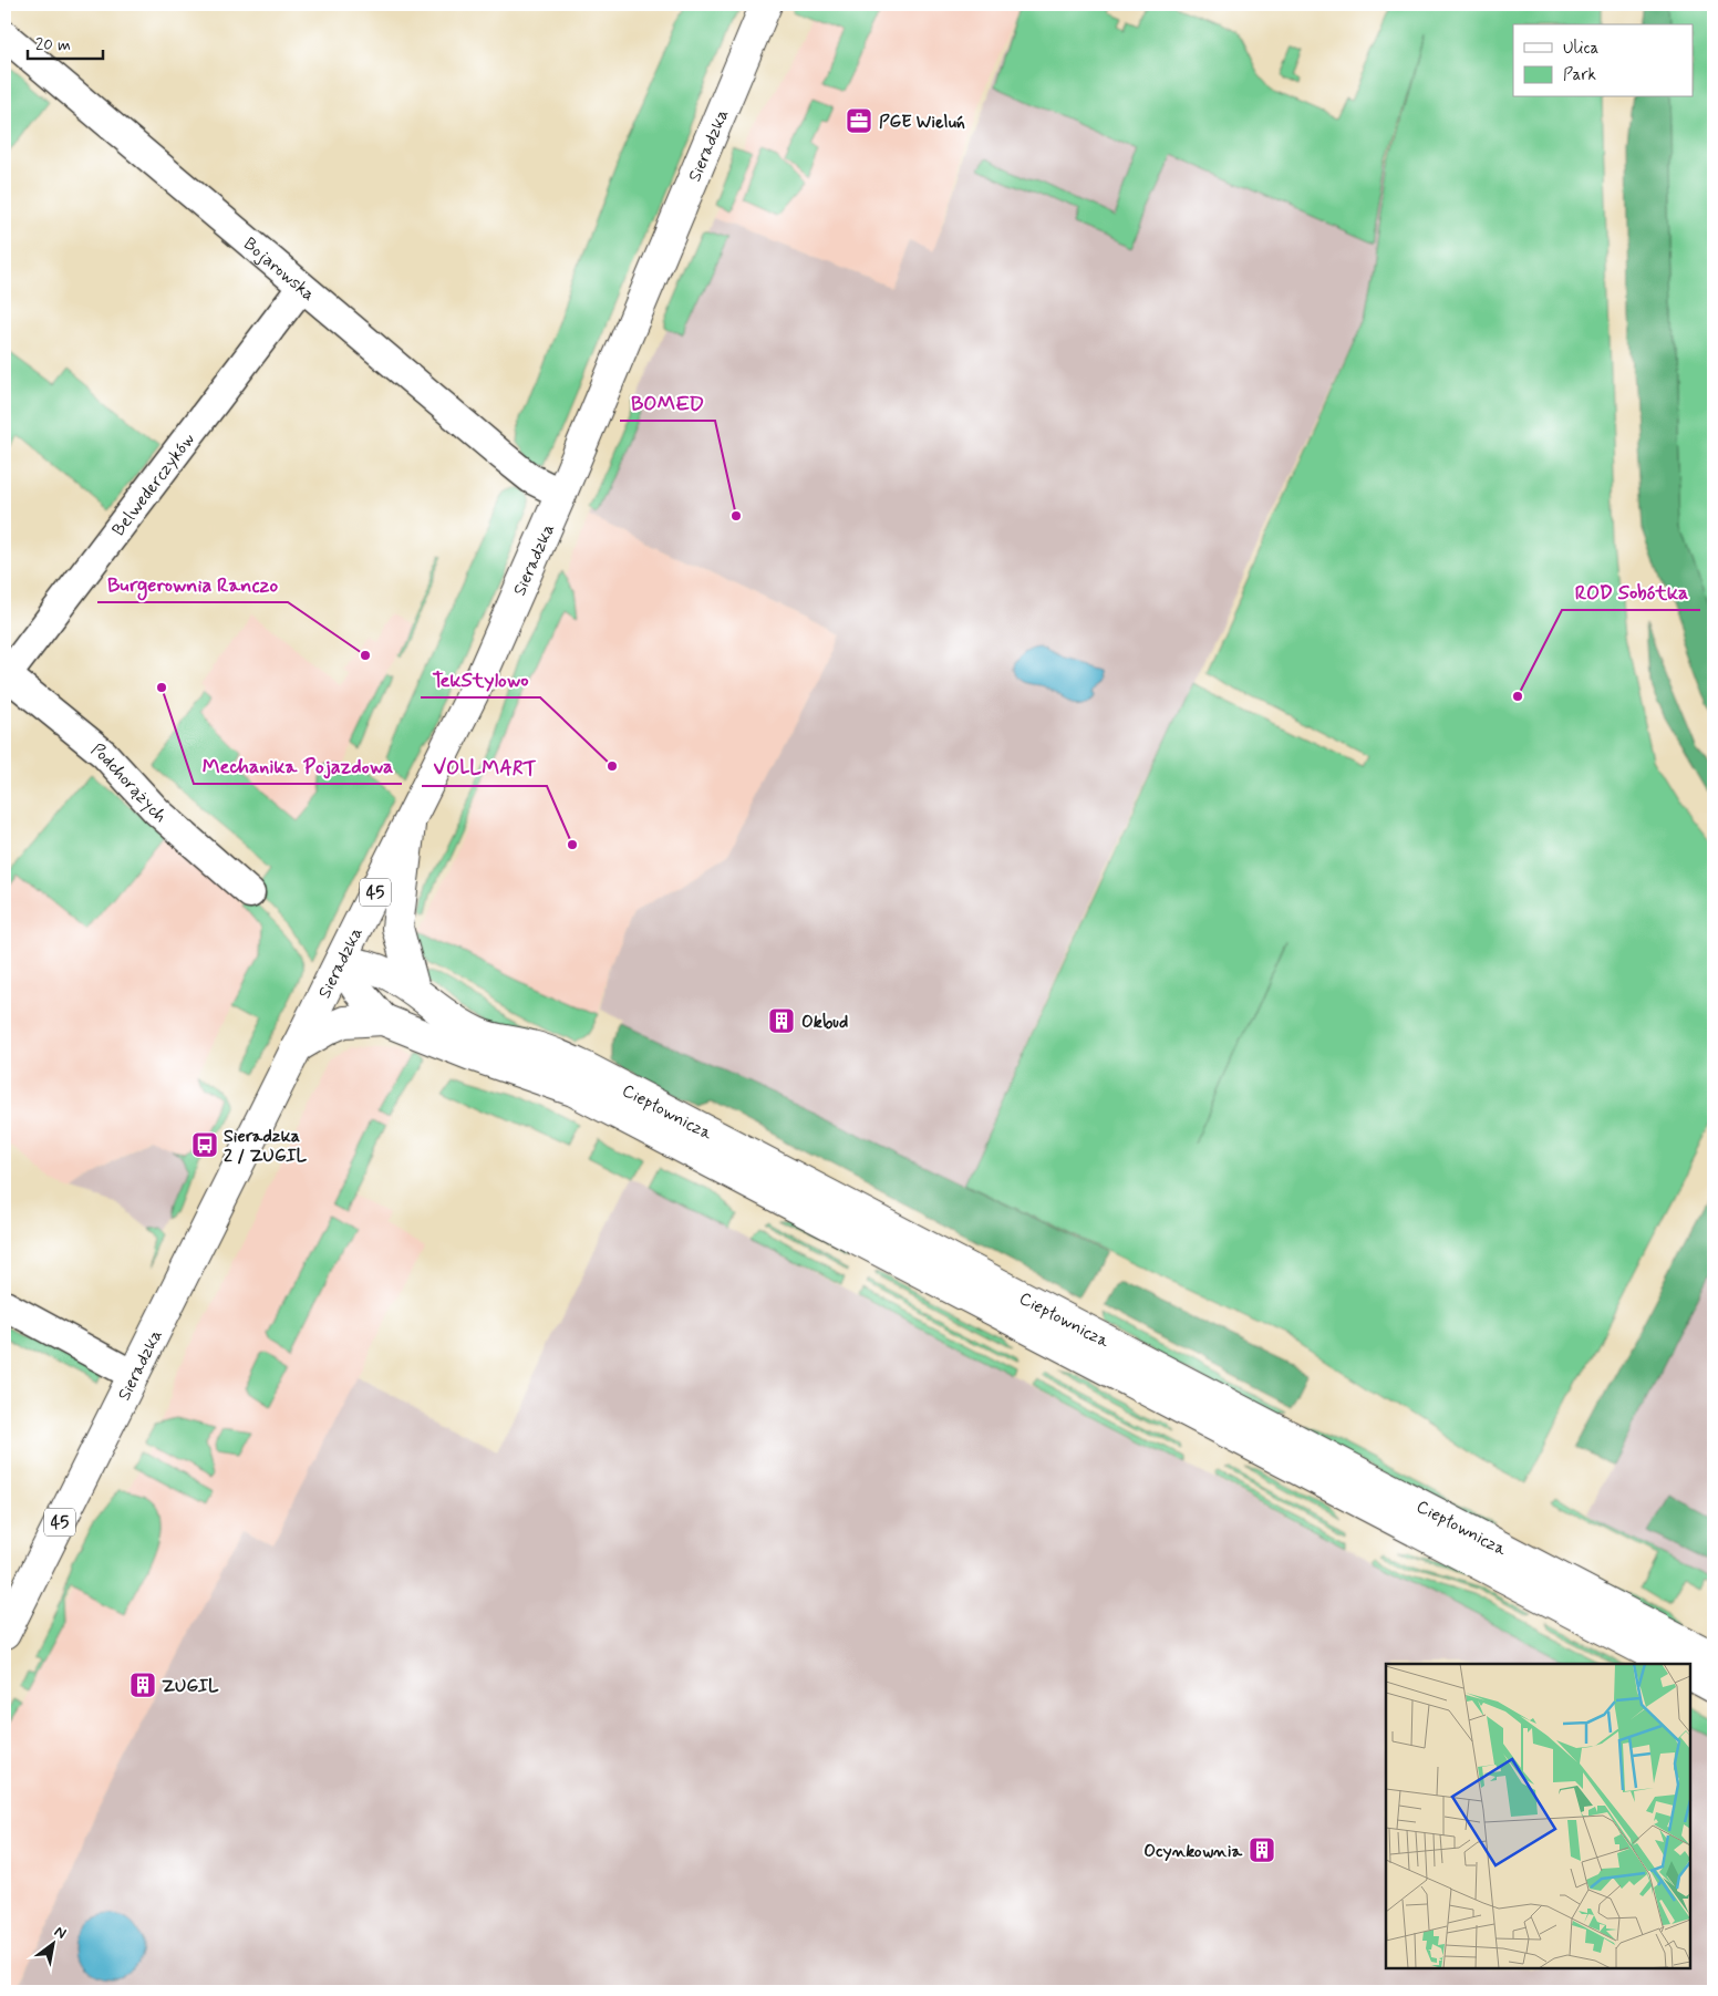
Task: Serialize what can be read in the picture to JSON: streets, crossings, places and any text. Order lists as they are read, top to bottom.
{
  "streets": {
    "main road": ["Sieradzka", "45", "Ciepłownicza"],
    "street": ["Bojarowska", "Belwederczyków", "Podchorążych"]
  },
  "crossings": [
    ["Sieradzka", "Bojarowska"],
    ["Sieradzka", "Ciepłownicza"],
    ["Bojarowska", "Belwederczyków"],
    ["Belwederczyków", "Podchorążych"]
  ],
  "places": {
    "office": ["PGE Wieluń"],
    "other": [
      "BOMED",
      "Burgerownia Ranczo",
      "Mechanika Pojazdowa",
      "ROD Sobótka",
      "TekStylowo",
      "VOLLMART"
    ],
    "building": ["Okbud", "ZUGIL", "Ocynkownia"],
    "bus stop": ["Sieradzka 2 / ZUGIL"]
  },
  "legend": ["Ulica", "Park"],
  "scale_bar": "20 m",
  "north": "top right"
}
